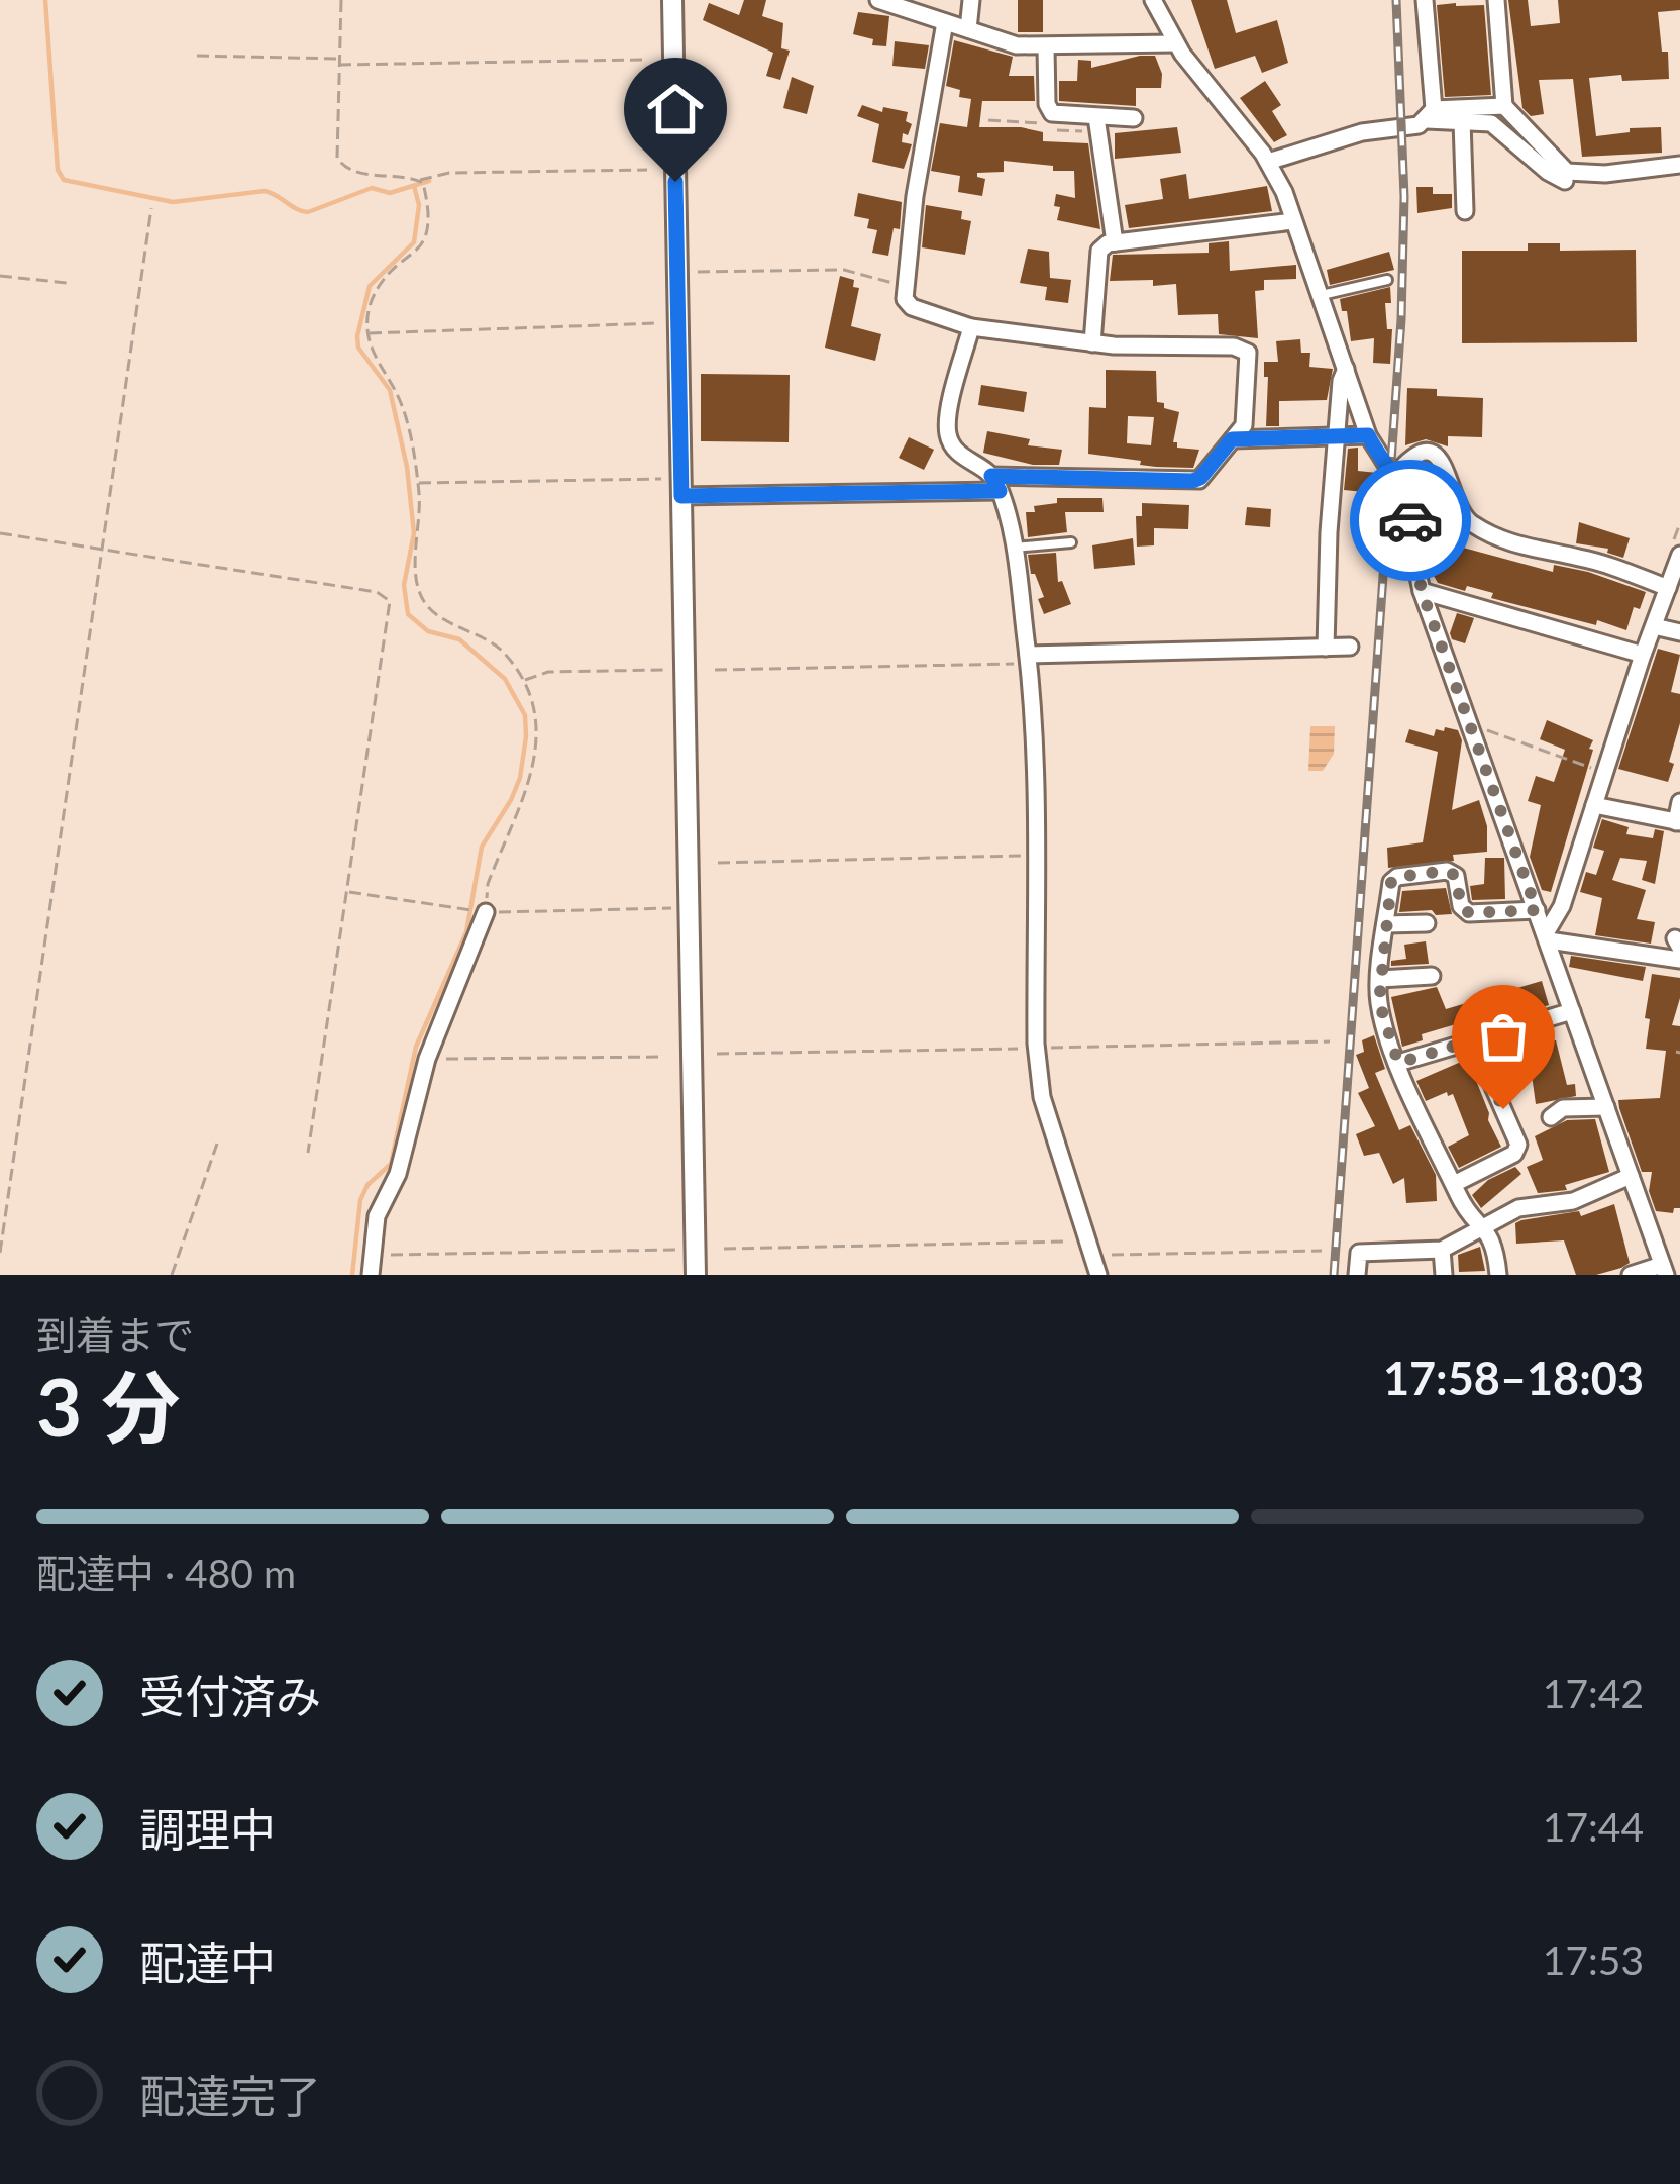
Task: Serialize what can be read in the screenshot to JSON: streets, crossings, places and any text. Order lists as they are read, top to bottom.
{
  "page": {
    "heading": ["3 分", "到着まで", "17:58–18:03"],
    "bar": "配達中 · 480 m",
    "list": [
      ["受付済み", "17:42"],
      ["調理中", "17:44"],
      ["配達中", "17:53"],
      "配達完了"
    ]
  }
}
